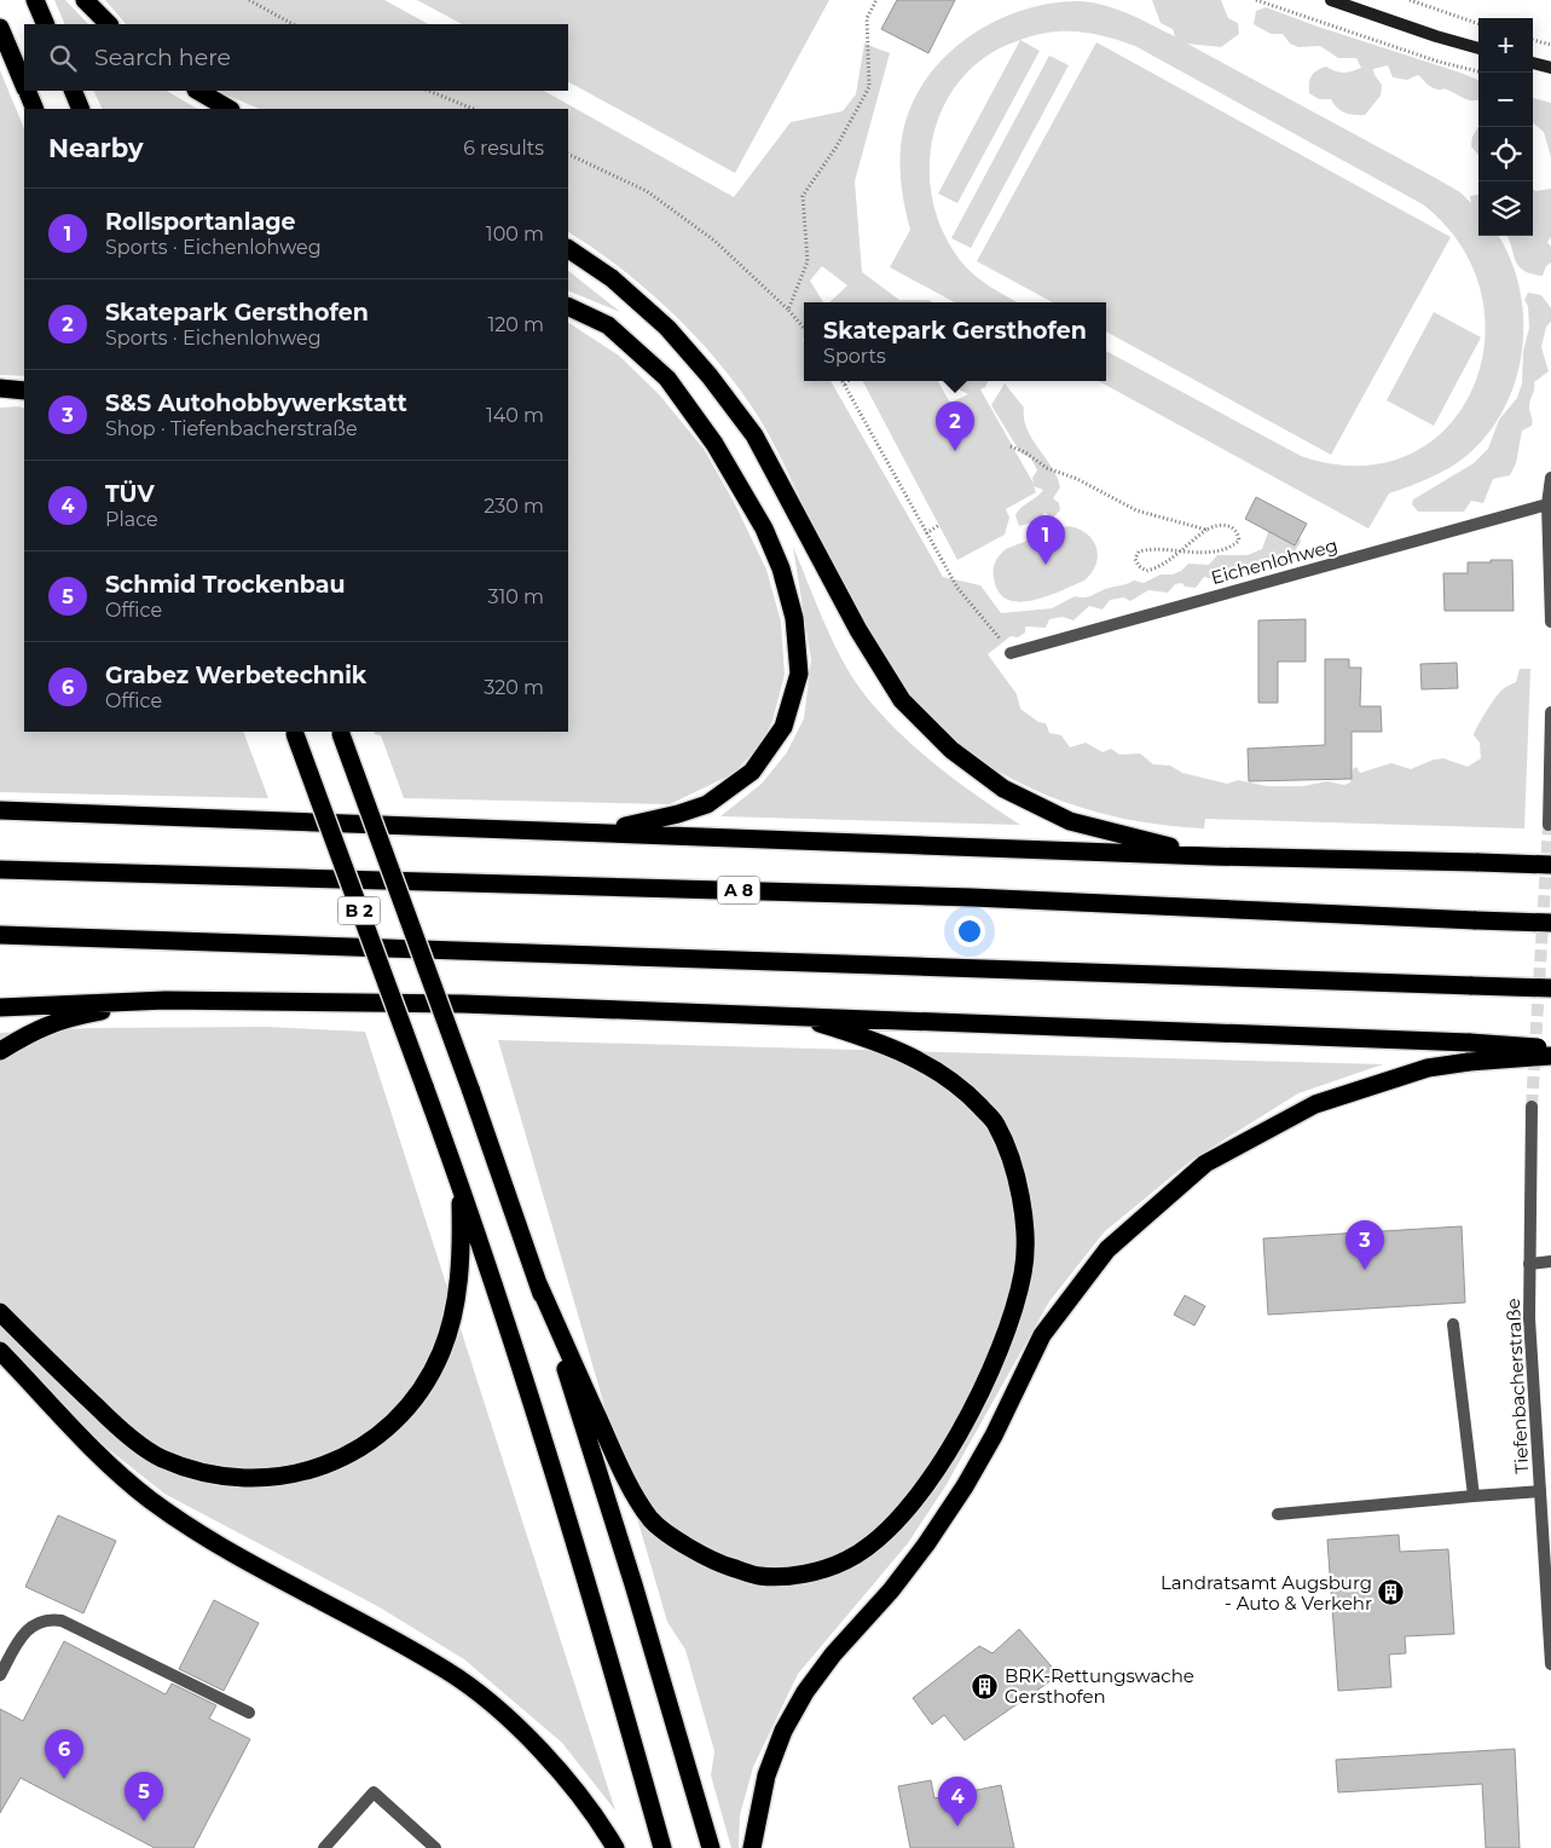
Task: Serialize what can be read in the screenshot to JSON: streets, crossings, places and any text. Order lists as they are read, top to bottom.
{
  "streets": {
    "highway": ["A 8", "B 2"],
    "street": ["Eichenlohweg", "Tiefenbacherstraße"]
  },
  "places": {
    "building": ["Landratsamt Augsburg - Auto & Verkehr", "BRK-Rettungswache Gersthofen"]
  },
  "page": {
    "map_buttons": ["+", "−"],
    "search": "Search here",
    "heading": ["Nearby", "6 results"],
    "list": [
      {
        "mark": "1",
        "name": "Rollsportanlage",
        "note": "Sports · Eichenlohweg",
        "value": "100 m"
      },
      {
        "mark": "2",
        "name": "Skatepark Gersthofen",
        "note": "Sports · Eichenlohweg",
        "value": "120 m"
      },
      {
        "mark": "3",
        "name": "S&S Autohobbywerkstatt",
        "note": "Shop · Tiefenbacherstraße",
        "value": "140 m"
      },
      {
        "mark": "4",
        "name": "TÜV",
        "note": "Place",
        "value": "230 m"
      },
      {
        "mark": "5",
        "name": "Schmid Trockenbau",
        "note": "Office",
        "value": "310 m"
      },
      {
        "mark": "6",
        "name": "Grabez Werbetechnik",
        "note": "Office",
        "value": "320 m"
      }
    ],
    "popup": ["Skatepark Gersthofen", "Sports"],
    "pins": [
      "2",
      "1",
      "3",
      "6",
      "5",
      "4"
    ]
  }
}
